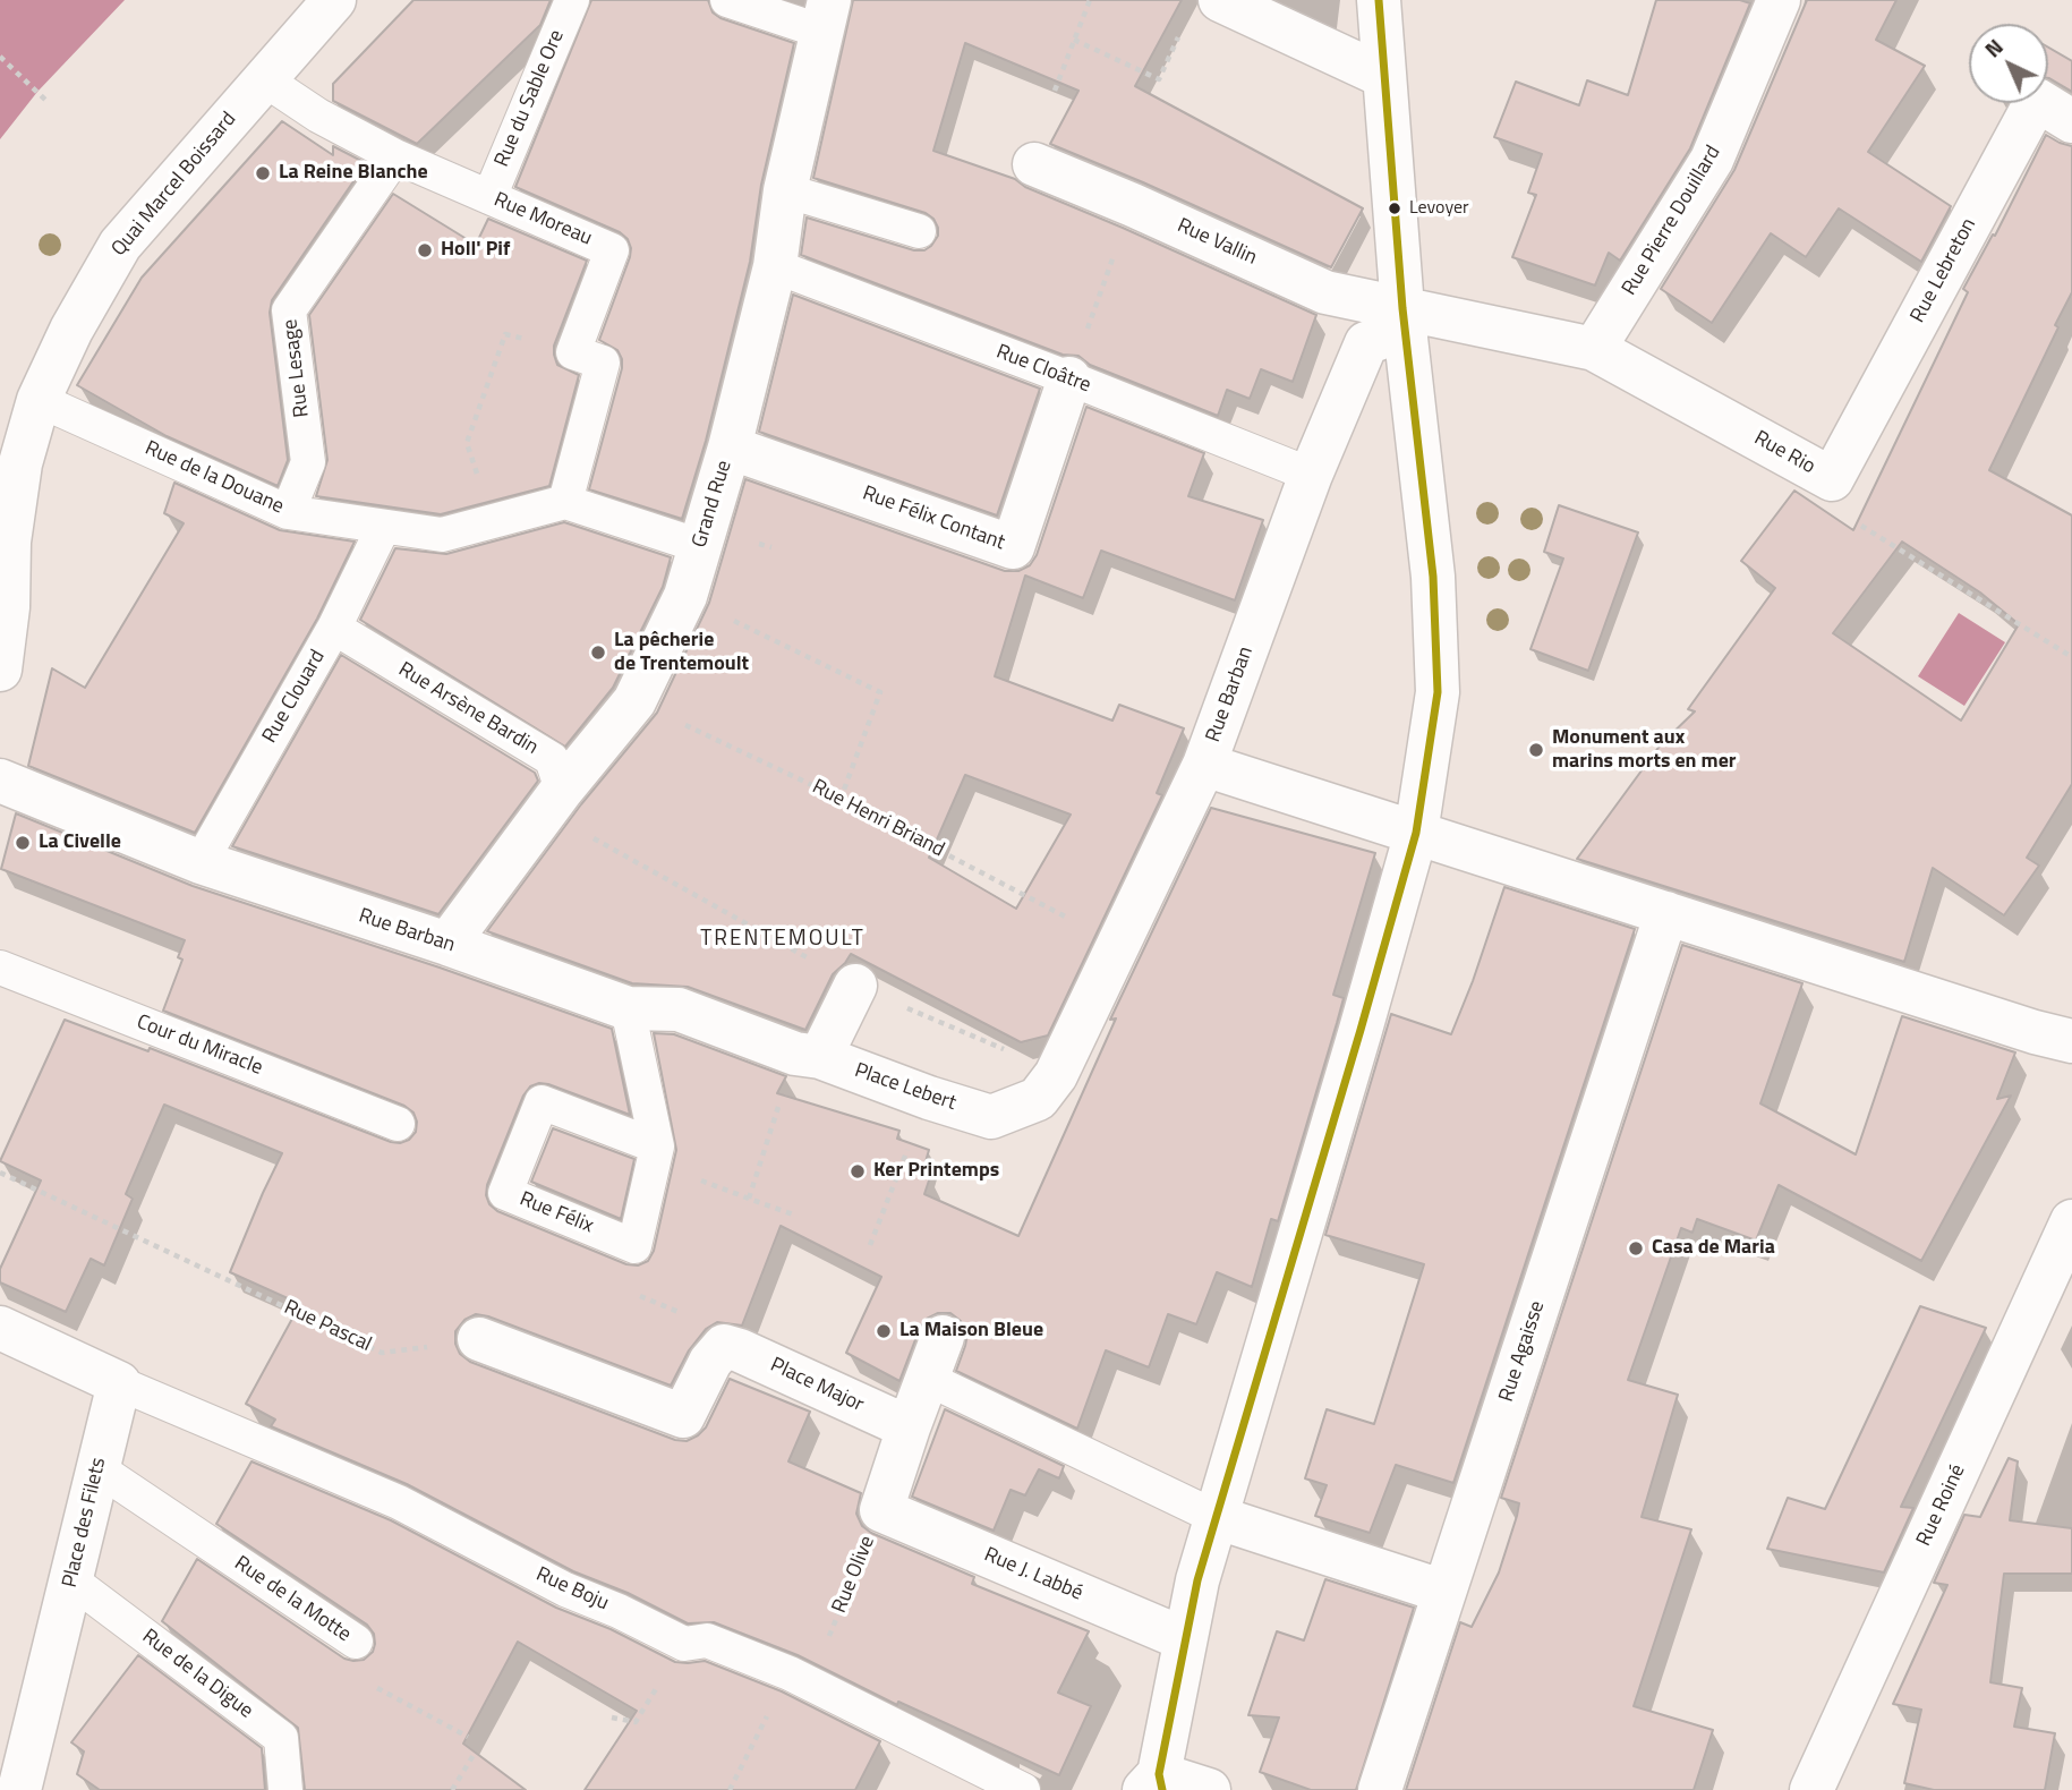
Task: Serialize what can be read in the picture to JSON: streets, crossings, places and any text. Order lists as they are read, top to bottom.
{
  "streets": {
    "street": [
      "Quai Marcel Boissard",
      "Rue Pierre Douillard",
      "Rue Vallin",
      "Rue Lebreton",
      "Rue Rio",
      "Grand Rue",
      "Rue Félix Contant",
      "Rue Barban",
      "Place Lebert",
      "Rue Agaisse",
      "Place Major",
      "Rue Roiné",
      "Place des Filets",
      "Rue Olive",
      "Rue J. Labbé"
    ],
    "lane": [
      "Rue du Sable Ore",
      "Rue Moreau",
      "Rue Lesage",
      "Rue Cloâtre",
      "Rue de la Douane",
      "Rue Clouard",
      "Rue Arsène Bardin",
      "Cour du Miracle",
      "Rue Félix",
      "Rue Boju",
      "Rue de la Motte",
      "Rue de la Digue"
    ],
    "path": ["Rue Henri Briand", "Rue Pascal"]
  },
  "crossings": [
    ["Rue du Sable Ore", "Rue Moreau"],
    ["Quai Marcel Boissard", "Rue Moreau"],
    ["Quai Marcel Boissard", "Rue de la Douane"],
    ["Rue Moreau", "Rue Lesage"],
    ["Rue Pierre Douillard", "Rue Vallin"],
    ["Rue Pierre Douillard", "Rue Rio"],
    ["Rue Vallin", "Rue Rio"],
    ["Rue Vallin", "Rue Barban"],
    ["Rue Lebreton", "Rue Rio"],
    ["Rue Lesage", "Rue de la Douane"],
    ["Rue Cloâtre", "Grand Rue"],
    ["Rue Cloâtre", "Rue Félix Contant"],
    ["Rue Cloâtre", "Rue Barban"],
    ["Rue de la Douane", "Rue Clouard"],
    ["Grand Rue", "Rue Félix Contant"],
    ["Grand Rue", "Rue Barban"],
    ["Grand Rue", "Rue Arsène Bardin"],
    ["Grand Rue", "Rue Henri Briand"],
    ["Rue Barban", "Rue Clouard"],
    ["Rue Barban", "Rue Henri Briand"],
    ["Rue Barban", "Place Lebert"],
    ["Rue Clouard", "Rue Arsène Bardin"],
    ["Place Major", "Rue Olive"],
    ["Place des Filets", "Rue Boju"],
    ["Place des Filets", "Rue de la Motte"],
    ["Place des Filets", "Rue de la Digue"],
    ["Rue Olive", "Rue J. Labbé"],
    ["Rue Olive", "Rue Boju"]
  ],
  "districts": ["TRENTEMOULT"],
  "places": [
    "La Reine Blanche",
    "Levoyer",
    "Holl' Pif",
    "La pêcherie de Trentemoult",
    "Monument aux marins morts en mer",
    "La Civelle",
    "Ker Printemps",
    "Casa de Maria",
    "La Maison Bleue"
  ],
  "north": "top left"
}
